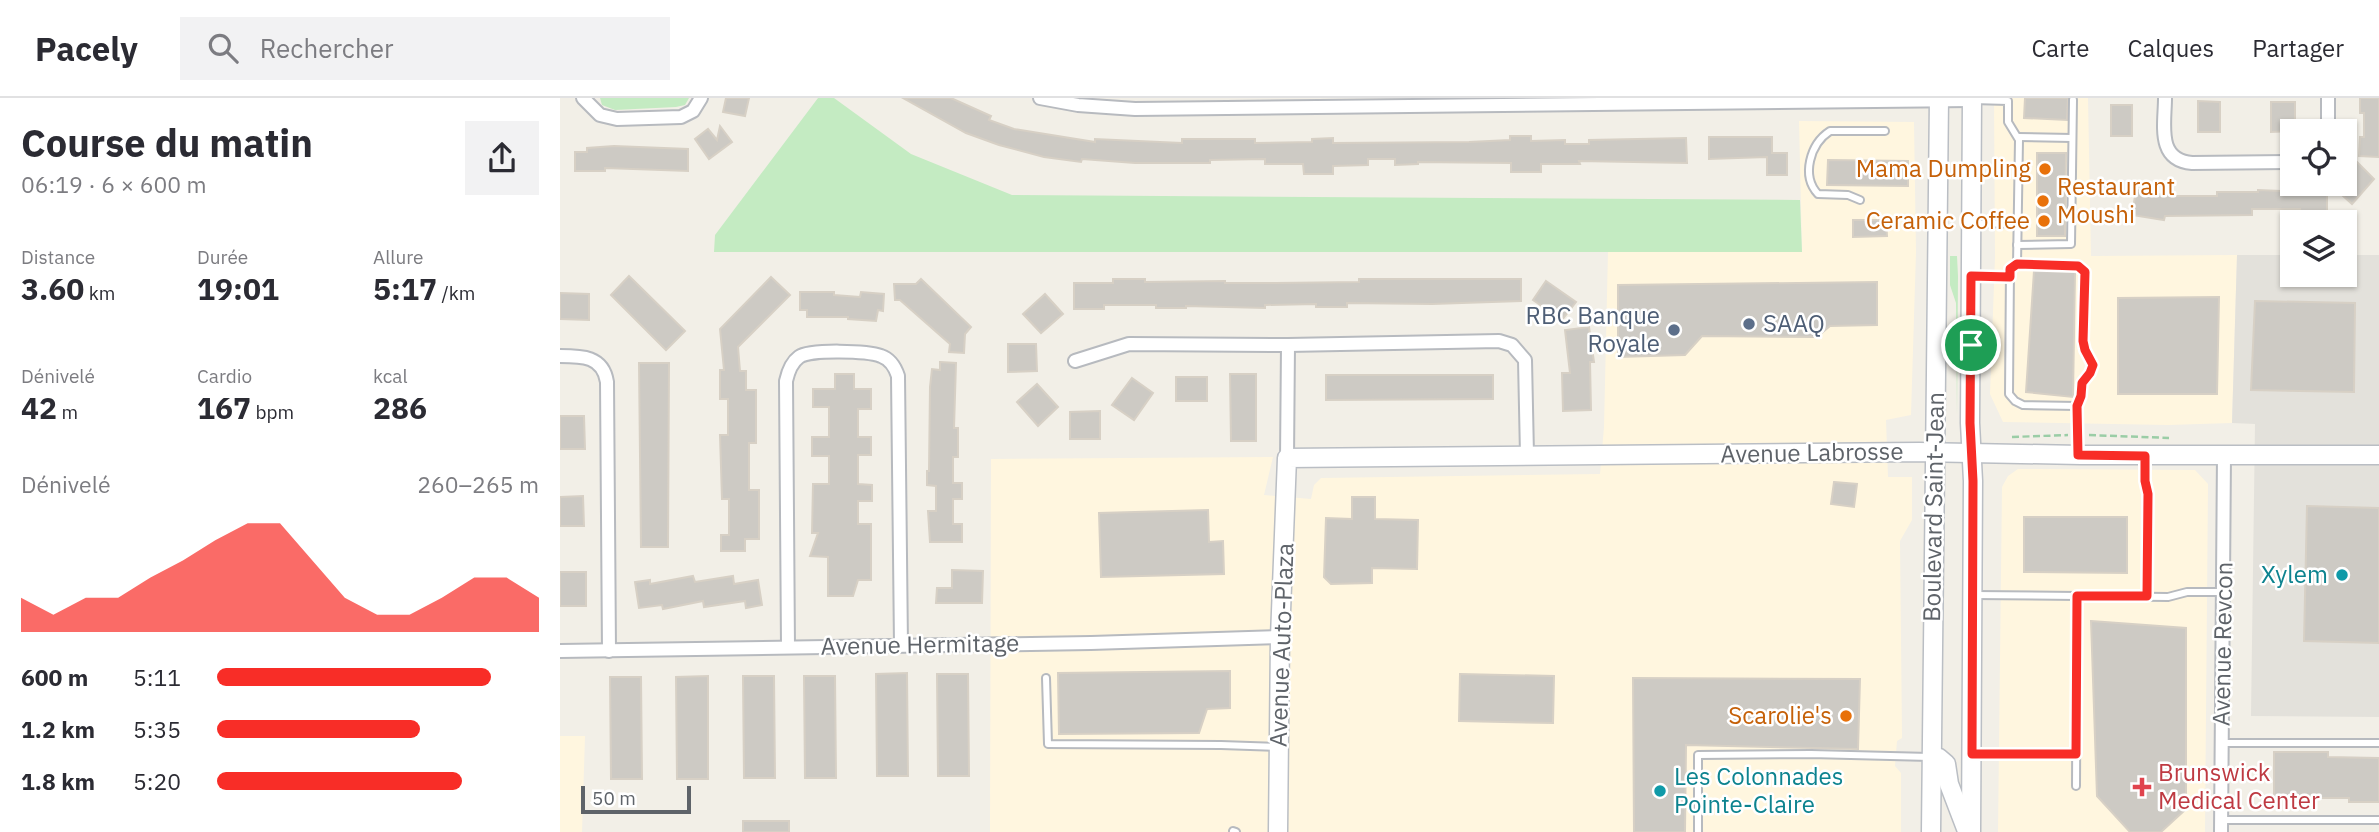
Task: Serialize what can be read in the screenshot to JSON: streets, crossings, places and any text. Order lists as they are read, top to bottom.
{
  "streets": {
    "main road": ["Avenue Labrosse", "Boulevard Saint-Jean", "Avenue Auto-Plaza"],
    "street": ["Avenue Revcon", "Avenue Hermitage"]
  },
  "crossings": [
    ["Avenue Labrosse", "Boulevard Saint-Jean"],
    ["Avenue Labrosse", "Avenue Revcon"],
    ["Avenue Labrosse", "Avenue Auto-Plaza"],
    ["Avenue Hermitage", "Avenue Auto-Plaza"]
  ],
  "places": {
    "other": [
      "Mama Dumpling",
      "Restaurant Moushi",
      "Ceramic Coffee",
      "SAAQ",
      "RBC Banque Royale",
      "Xylem",
      "Scarolie's",
      "Les Colonnades Pointe-Claire"
    ],
    "health": ["Brunswick Medical Center"]
  },
  "scale_bar": "50 m",
  "page": {
    "header": "Pacely",
    "search": "Rechercher",
    "nav": ["Carte", "Calques", "Partager"],
    "heading": ["Course du matin", "06:19 · 6 × 600 m"],
    "stats": [
      ["Distance", "3.60 km"],
      ["Durée", "19:01"],
      ["Allure", "5:17 /km"],
      ["Dénivelé", "42 m"],
      ["Cardio", "167 bpm"],
      ["kcal", "286"]
    ],
    "chart": ["Dénivelé", "260–265 m"],
    "list": [
      {
        "name": "600 m",
        "note": "5:11"
      },
      {
        "name": "1.2 km",
        "note": "5:35"
      },
      {
        "name": "1.8 km",
        "note": "5:20"
      }
    ],
    "scale": "50 m"
  }
}
